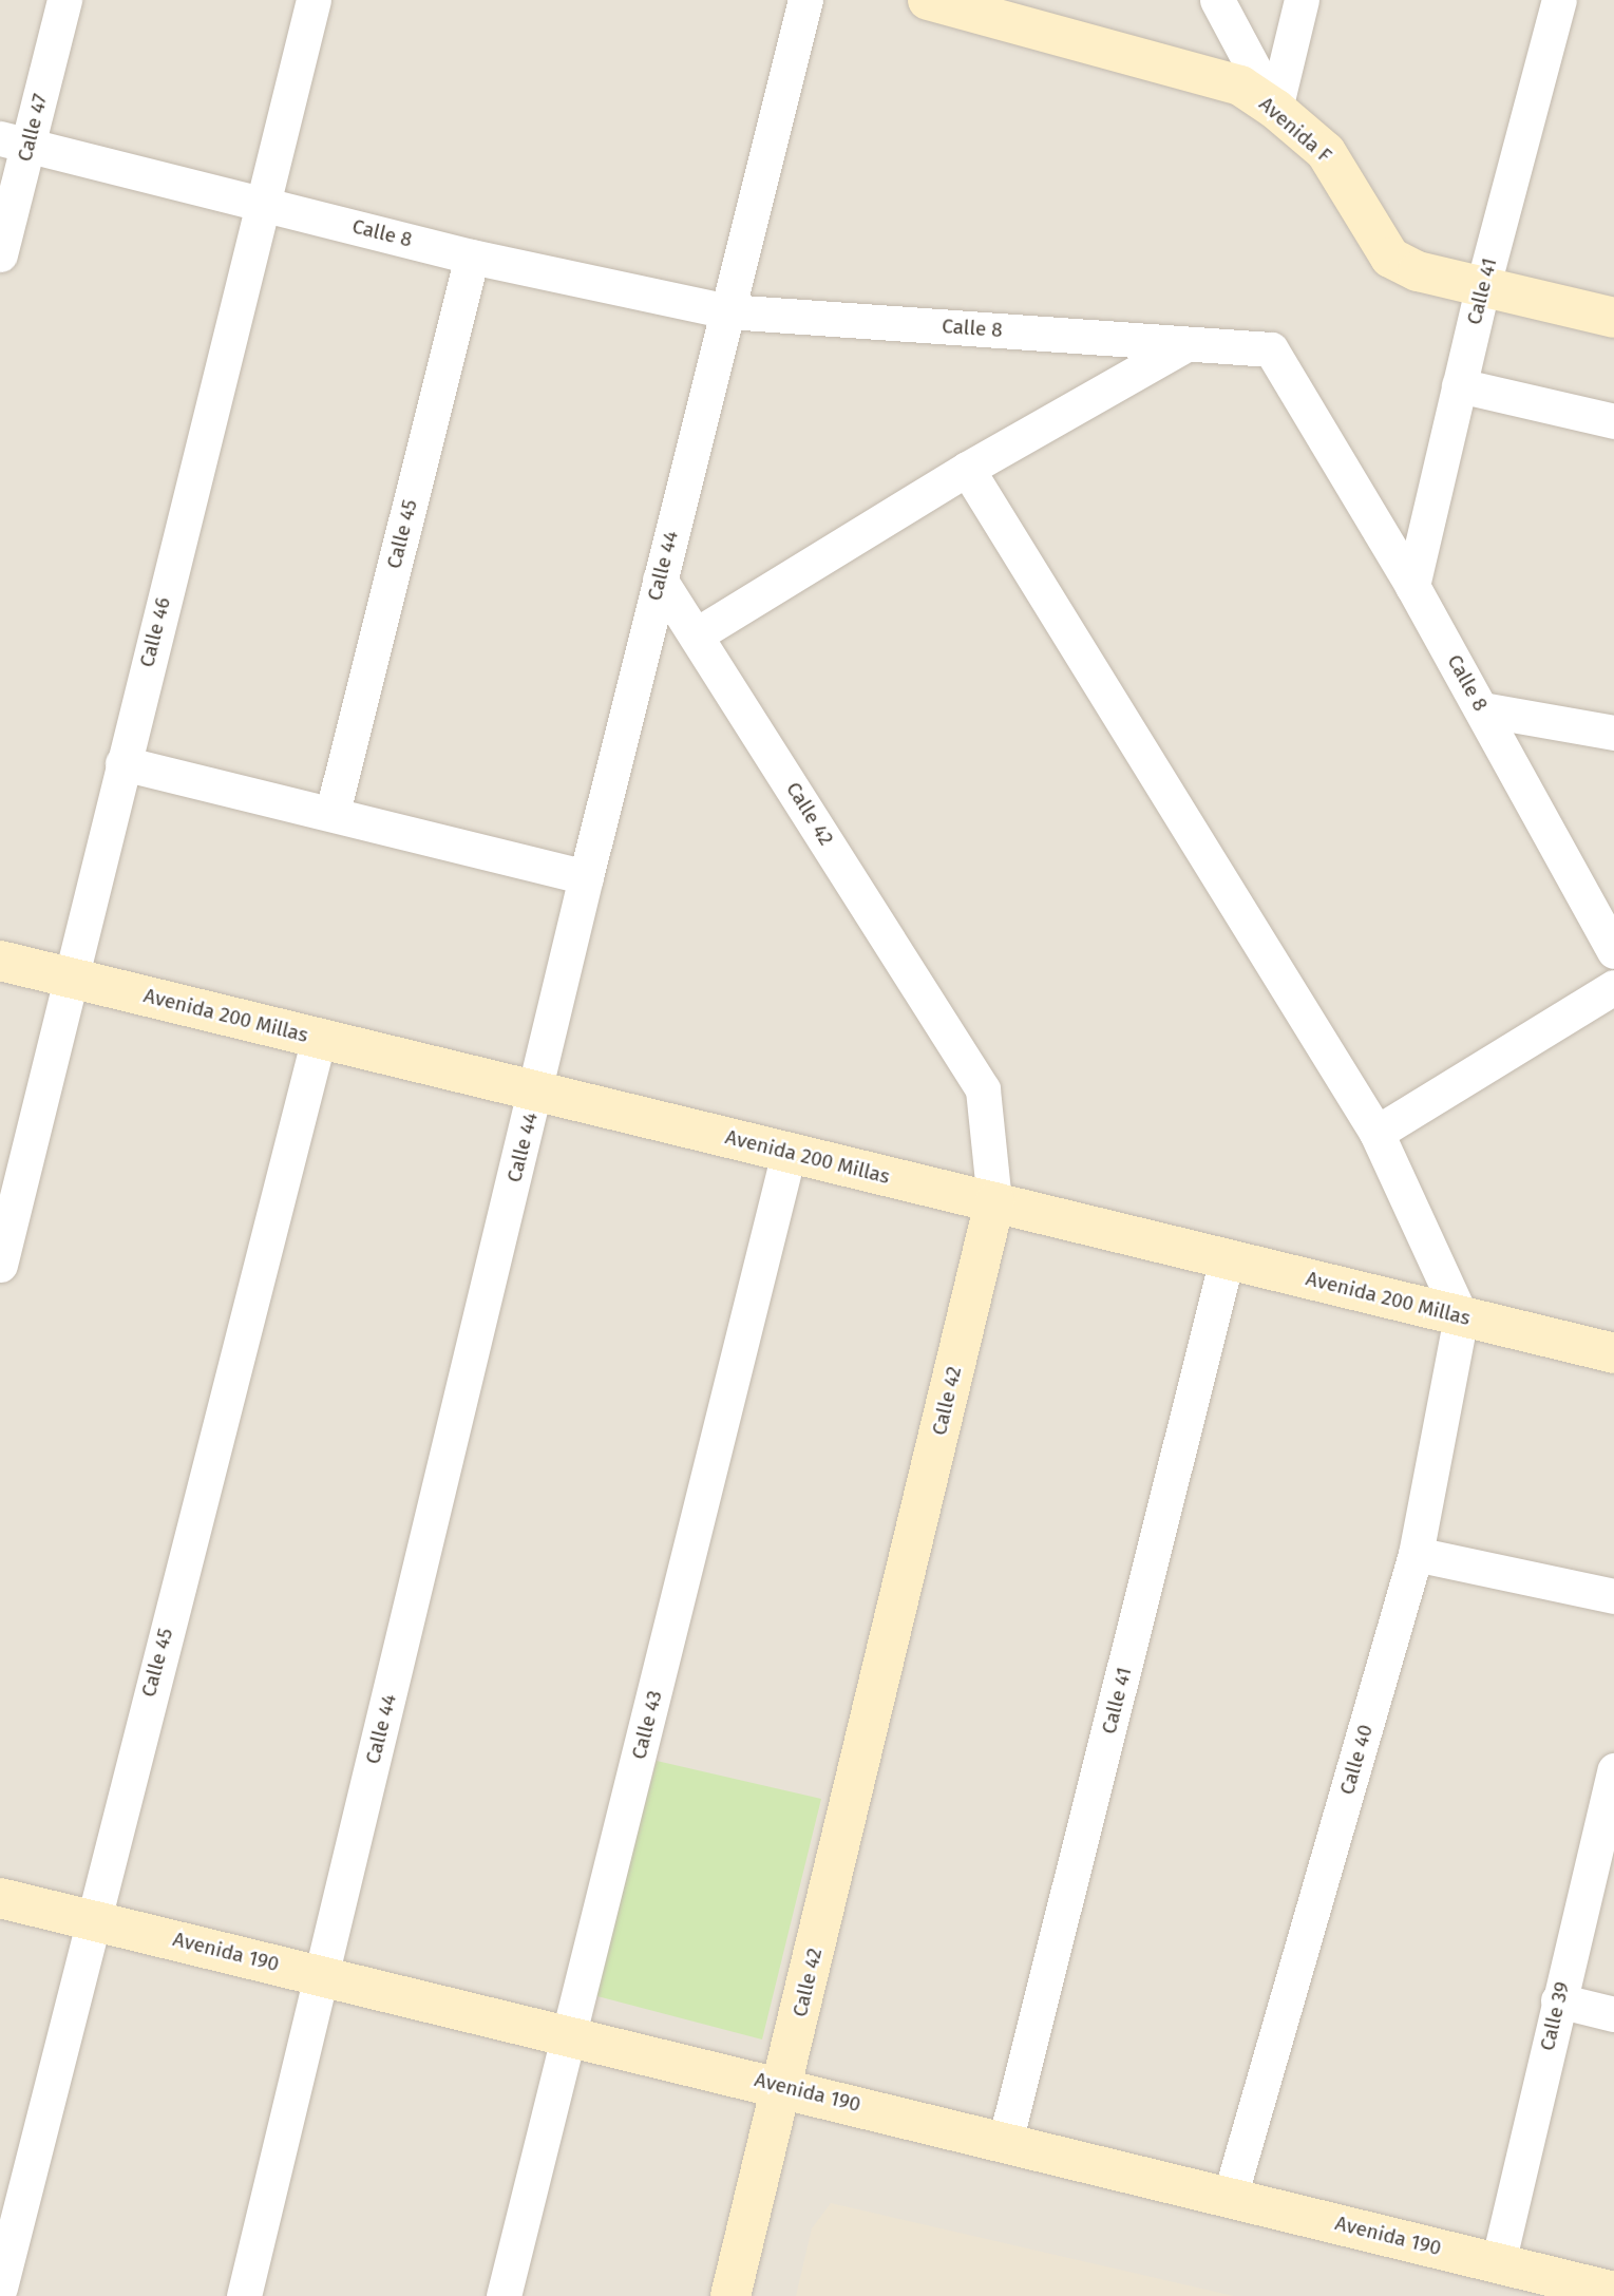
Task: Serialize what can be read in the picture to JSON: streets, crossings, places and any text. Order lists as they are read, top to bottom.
{
  "streets": {
    "street": [
      "Calle 47",
      "Avenida F",
      "Calle 8",
      "Calle 41",
      "Calle 45",
      "Calle 44",
      "Calle 46",
      "Calle 42",
      "Avenida 200 Millas",
      "Calle 43",
      "Calle 40",
      "Avenida 190",
      "Calle 39"
    ]
  },
  "crossings": [
    ["Calle 47", "Calle 8"],
    ["Avenida F", "Calle 41"],
    ["Calle 8", "Calle 41"],
    ["Calle 8", "Calle 45"],
    ["Calle 8", "Calle 44"],
    ["Calle 8", "Calle 46"],
    ["Calle 41", "Avenida 200 Millas"],
    ["Calle 41", "Avenida 190"],
    ["Calle 45", "Avenida 200 Millas"],
    ["Calle 45", "Avenida 190"],
    ["Calle 44", "Calle 42"],
    ["Calle 44", "Avenida 200 Millas"],
    ["Calle 44", "Avenida 190"],
    ["Calle 46", "Avenida 200 Millas"],
    ["Calle 42", "Avenida 200 Millas"],
    ["Calle 42", "Avenida 190"],
    ["Avenida 200 Millas", "Calle 43"],
    ["Avenida 200 Millas", "Calle 40"],
    ["Calle 43", "Avenida 190"],
    ["Calle 40", "Avenida 190"],
    ["Avenida 190", "Calle 39"]
  ]
}
